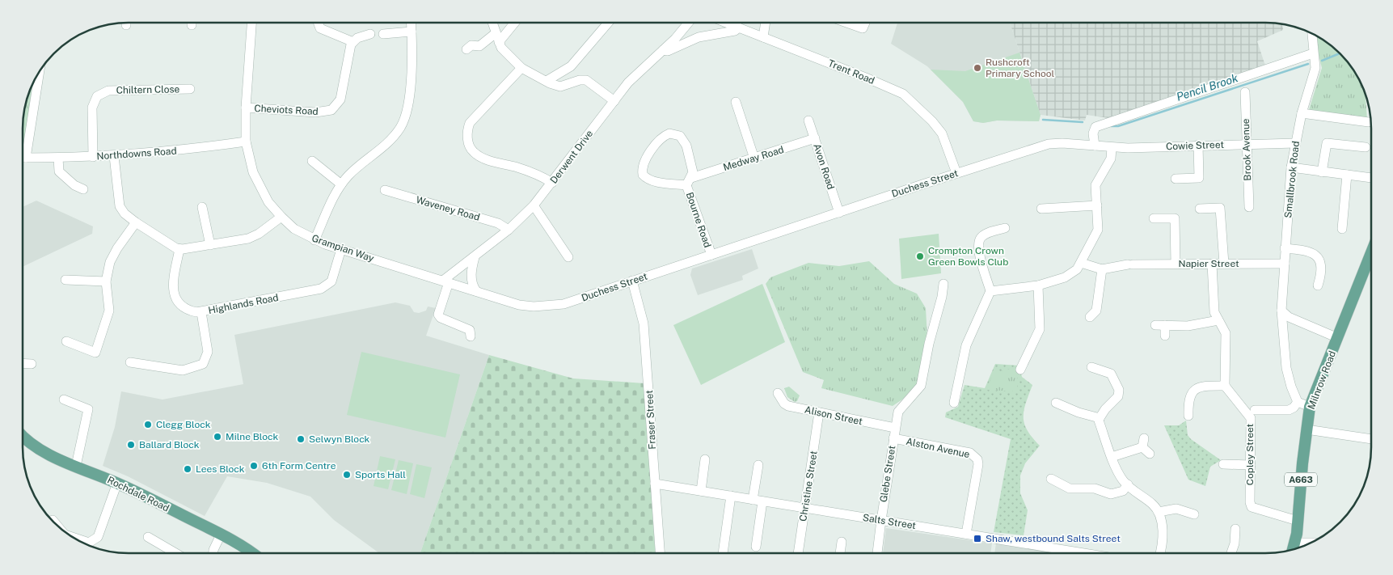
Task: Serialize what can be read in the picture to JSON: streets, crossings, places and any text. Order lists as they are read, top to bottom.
{
  "streets": {
    "main road": ["Milnrow Road", "A663", "Rochdale Road"],
    "street": [
      "Trent Road",
      "Chiltern Close",
      "Cheviots Road",
      "Cowie Street",
      "Brook Avenue",
      "Northdowns Road",
      "Derwent Drive",
      "Medway Road",
      "Avon Road",
      "Smallbrook Road",
      "Duchess Street",
      "Waveney Road",
      "Bourne Road",
      "Grampian Way",
      "Napier Street",
      "Highlands Road",
      "Alison Street",
      "Fraser Street",
      "Alston Avenue",
      "Copley Street",
      "Glebe Street",
      "Christine Street",
      "Salts Street"
    ]
  },
  "crossings": [
    ["Trent Road", "Duchess Street"],
    ["Chiltern Close", "Northdowns Road"],
    ["Cheviots Road", "Grampian Way"],
    ["Cowie Street", "Brook Avenue"],
    ["Cowie Street", "Smallbrook Road"],
    ["Cowie Street", "Duchess Street"],
    ["Northdowns Road", "Grampian Way"],
    ["Derwent Drive", "Waveney Road"],
    ["Derwent Drive", "Grampian Way"],
    ["Medway Road", "Avon Road"],
    ["Medway Road", "Bourne Road"],
    ["Avon Road", "Duchess Street"],
    ["Smallbrook Road", "Napier Street"],
    ["Duchess Street", "Bourne Road"],
    ["Duchess Street", "Grampian Way"],
    ["Duchess Street", "Fraser Street"],
    ["Grampian Way", "Highlands Road"],
    ["Milnrow Road", "Copley Street"],
    ["Alison Street", "Glebe Street"],
    ["Alison Street", "Christine Street"],
    ["Fraser Street", "Salts Street"],
    ["Alston Avenue", "Glebe Street"],
    ["Alston Avenue", "Salts Street"],
    ["Glebe Street", "Salts Street"],
    ["Christine Street", "Salts Street"]
  ],
  "water": ["Pencil Brook"],
  "places": {
    "other": [
      "Rushcroft Primary School",
      "Crompton Crown Green Bowls Club",
      "Clegg Block",
      "Milne Block",
      "Selwyn Block",
      "Ballard Block",
      "6th Form Centre",
      "Lees Block",
      "Sports Hall"
    ],
    "transit": ["Shaw, westbound Salts Street"]
  }
}
